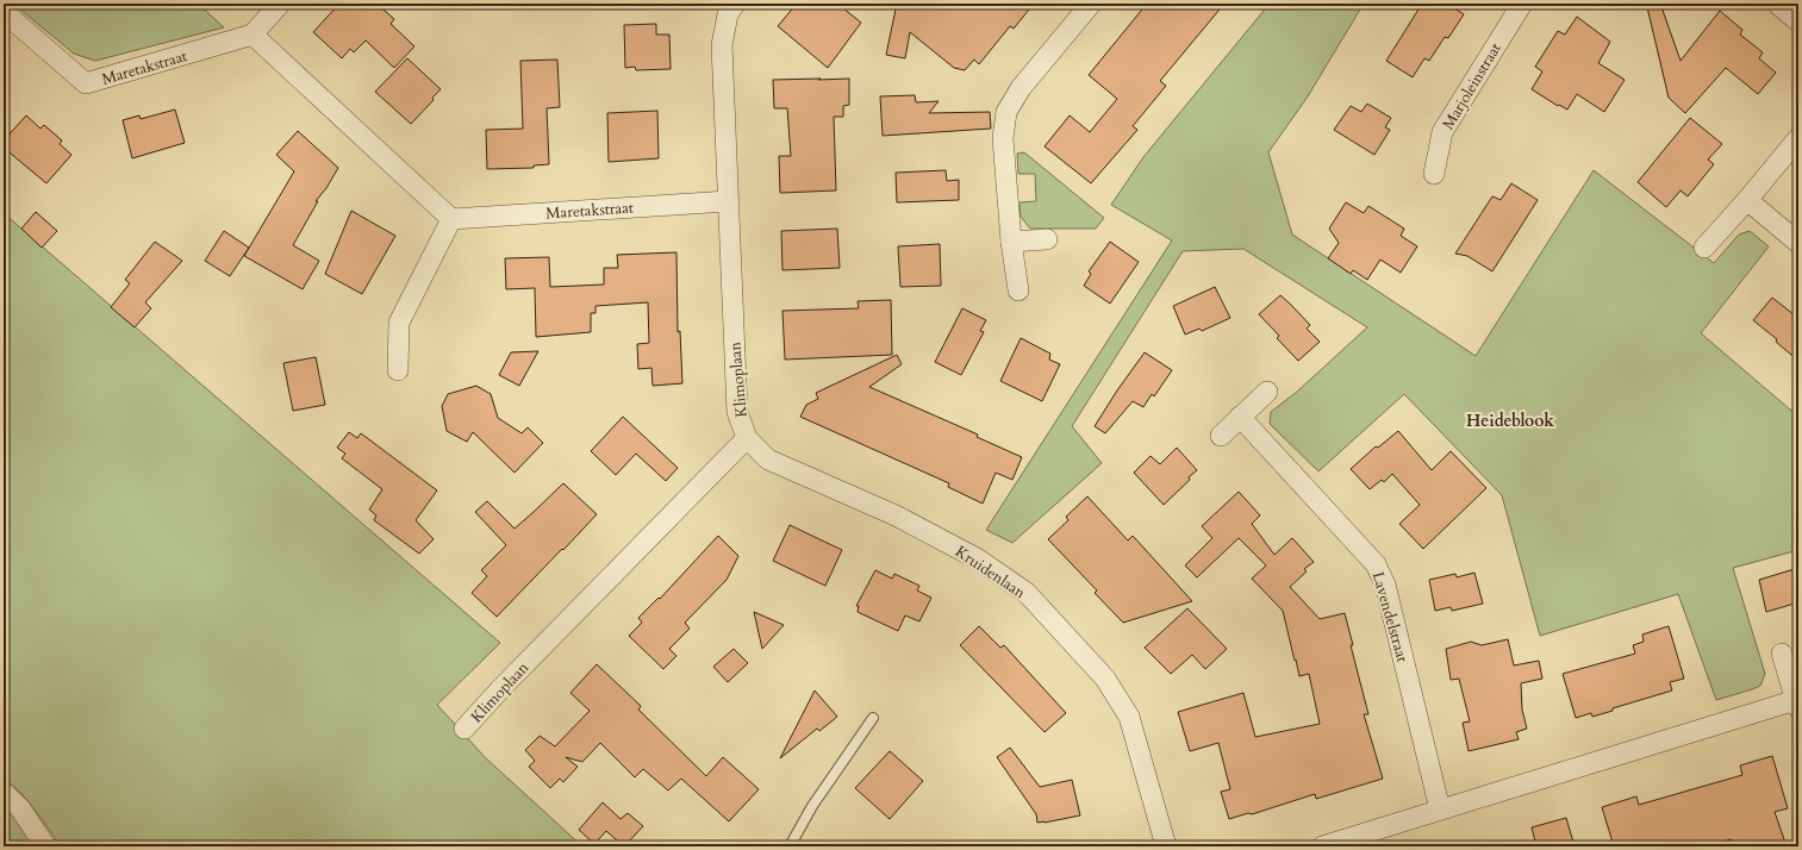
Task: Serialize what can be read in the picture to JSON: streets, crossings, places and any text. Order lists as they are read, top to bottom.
{
  "streets": {
    "street": [
      "Maretakstraat",
      "Marjoleinstraat",
      "Klimoplaan",
      "Kruidenlaan",
      "Lavendelstraat"
    ]
  },
  "crossings": [
    ["Maretakstraat", "Klimoplaan"],
    ["Klimoplaan", "Kruidenlaan"]
  ],
  "districts": ["Heideblook"]
}
